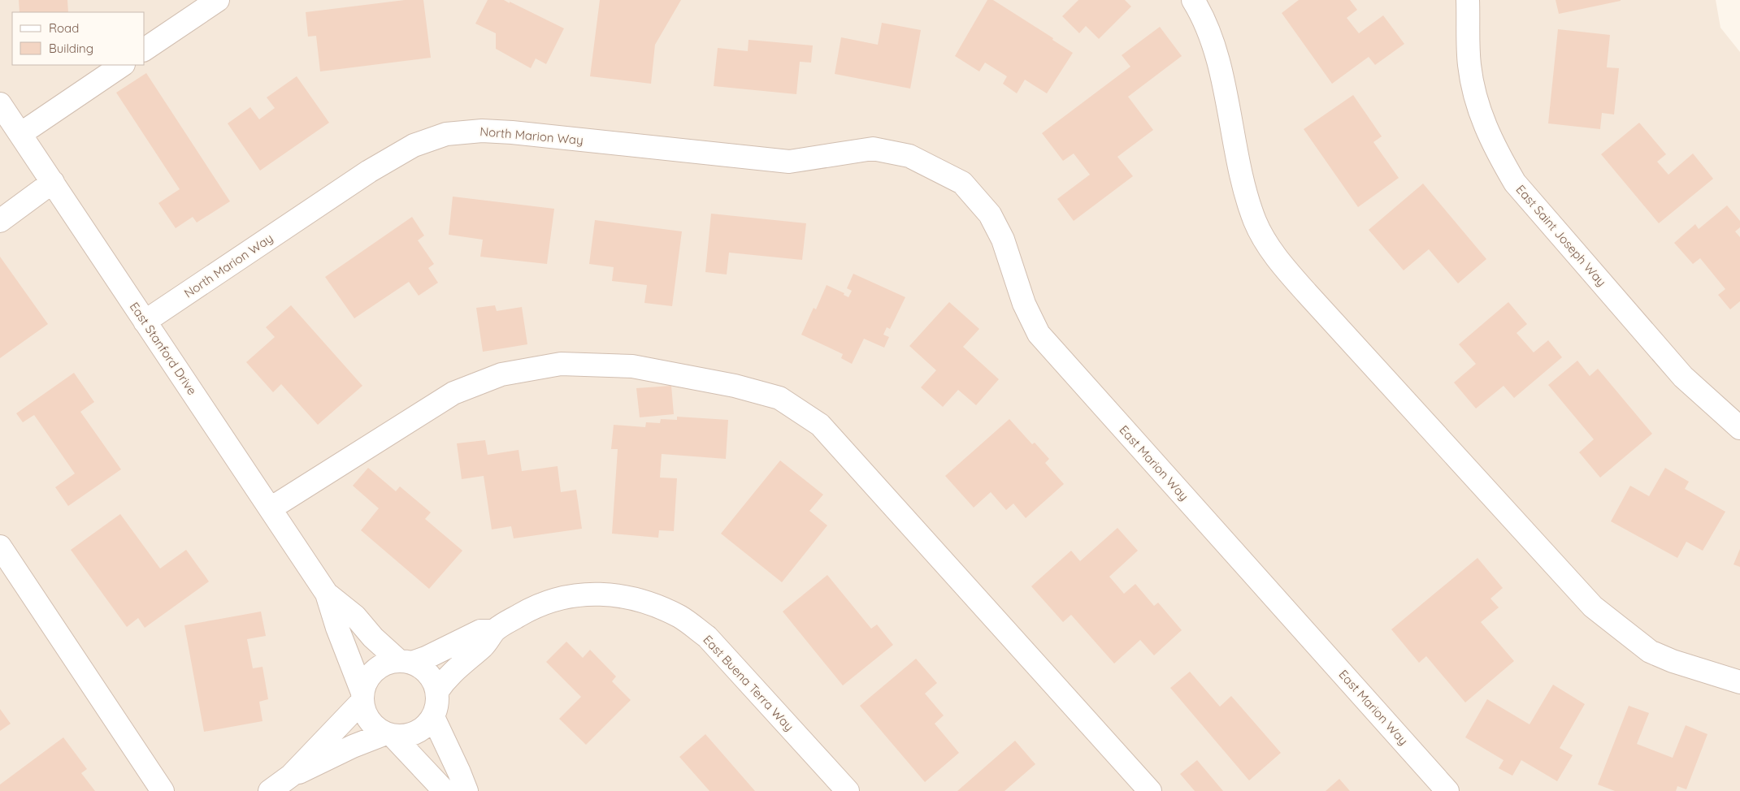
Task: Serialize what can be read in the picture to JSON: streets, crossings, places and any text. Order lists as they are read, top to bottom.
{
  "streets": {
    "street": [
      "North Marion Way",
      "East Saint Joseph Way",
      "East Stanford Drive",
      "East Marion Way",
      "East Buena Terra Way"
    ]
  },
  "crossings": [
    ["North Marion Way", "East Stanford Drive"],
    ["North Marion Way", "East Marion Way"]
  ],
  "legend": ["Road", "Building"]
}
